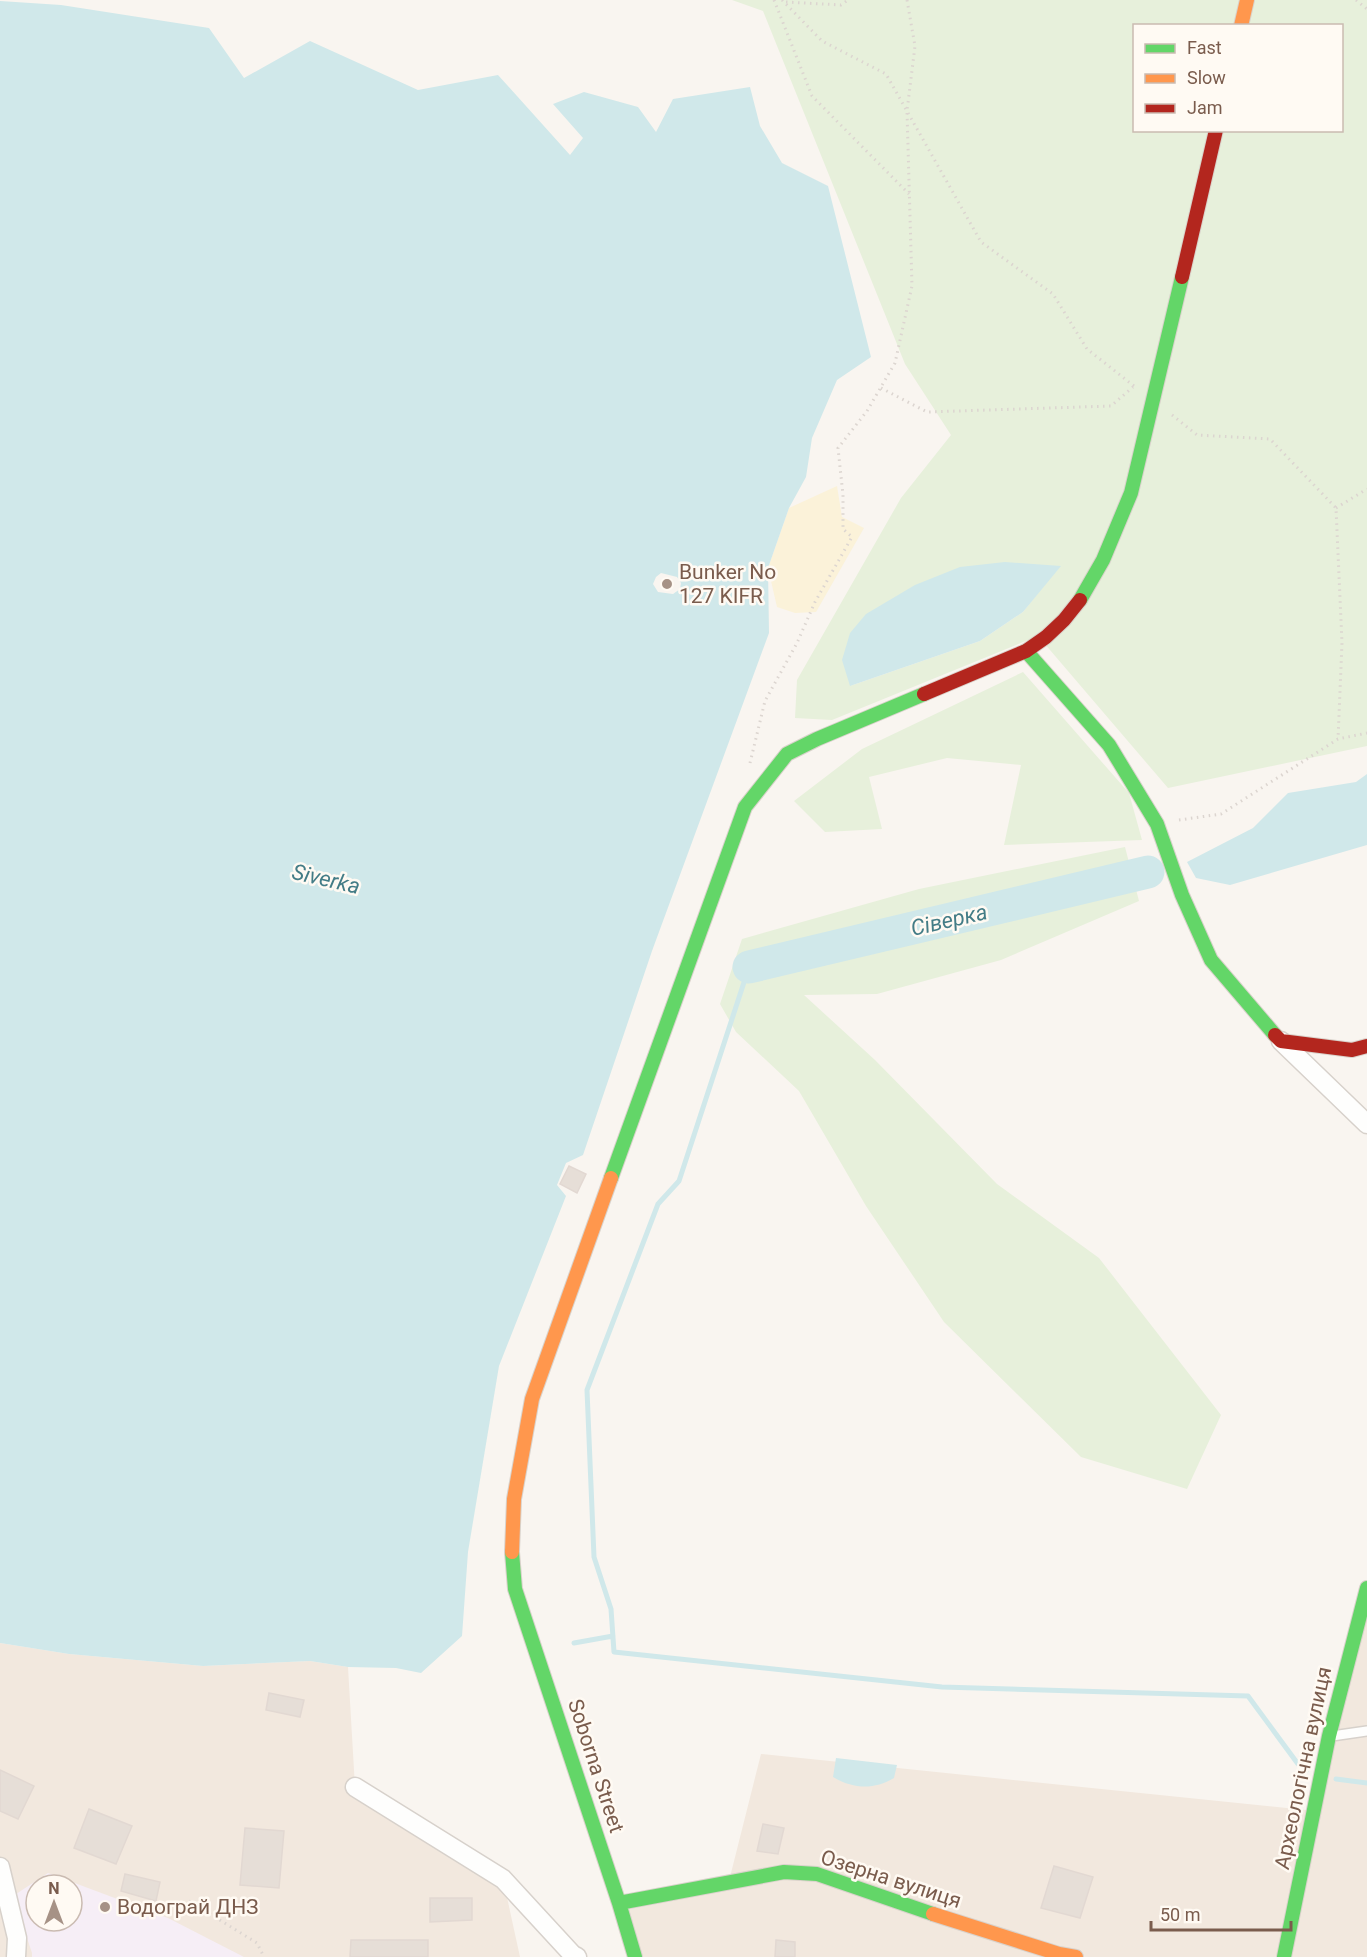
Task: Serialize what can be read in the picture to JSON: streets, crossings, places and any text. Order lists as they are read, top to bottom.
{
  "streets": {
    "street": ["Soborna Street", "Археологічна вулиця", "Озерна вулиця"]
  },
  "crossings": [
    ["Soborna Street", "Озерна вулиця"]
  ],
  "water": ["Siverka", "Сіверка"],
  "places": ["Bunker No 127 KIFR", "Водограй ДНЗ"],
  "legend": ["Fast", "Slow", "Jam"],
  "scale_bar": "50 m",
  "north": "top"
}
